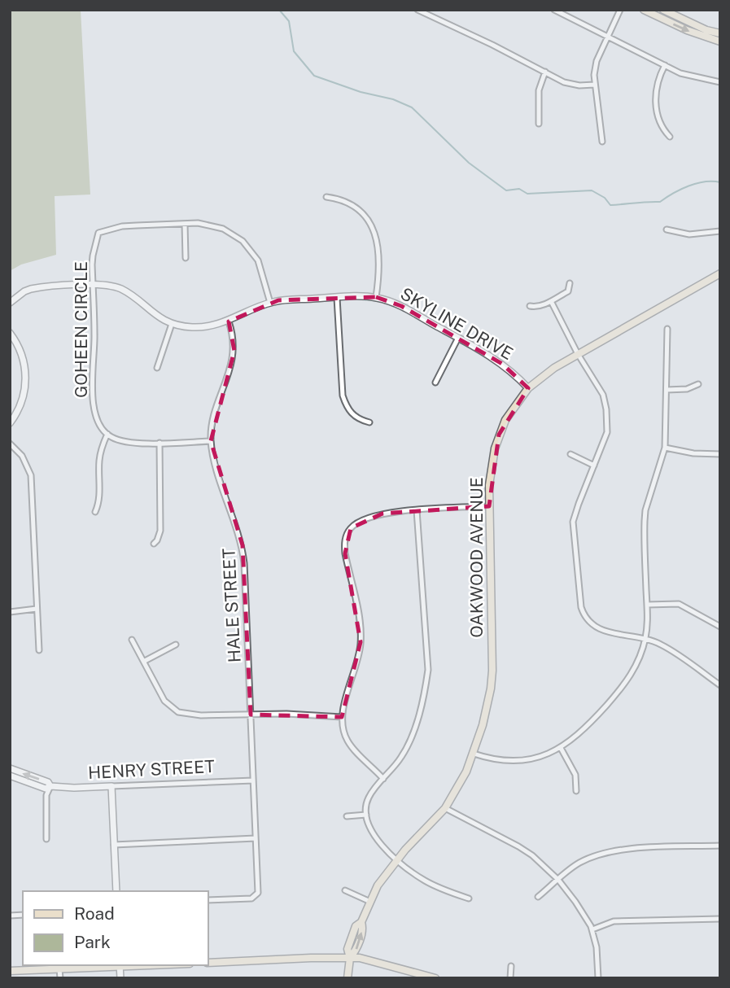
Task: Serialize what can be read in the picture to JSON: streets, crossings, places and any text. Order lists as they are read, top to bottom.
{
  "streets": {
    "main road": ["OAKWOOD AVENUE"],
    "street": [
      "SKYLINE DRIVE",
      "GOHEEN CIRCLE",
      "HALE STREET",
      "HENRY STREET"
    ]
  },
  "crossings": [
    ["SKYLINE DRIVE", "GOHEEN CIRCLE"],
    ["SKYLINE DRIVE", "OAKWOOD AVENUE"],
    ["SKYLINE DRIVE", "HALE STREET"],
    ["HALE STREET", "HENRY STREET"]
  ],
  "legend": ["Road", "Park"]
}
